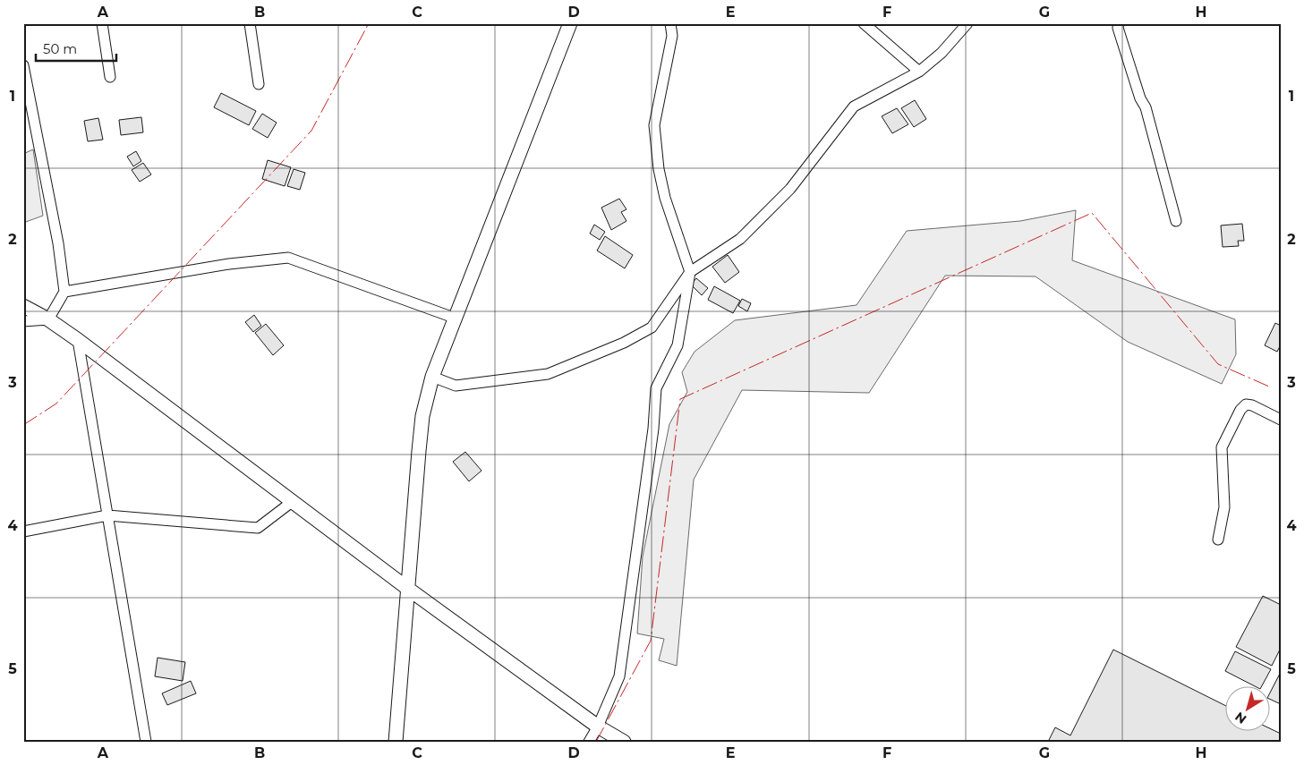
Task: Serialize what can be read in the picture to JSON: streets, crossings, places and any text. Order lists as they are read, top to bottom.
{
  "scale_bar": "50 m",
  "north": "bottom left",
  "grid": {
    "columns": [
      "A",
      "B",
      "C",
      "D",
      "E",
      "F",
      "G",
      "H"
    ],
    "rows": [
      "1",
      "2",
      "3",
      "4",
      "5"
    ]
  }
}
